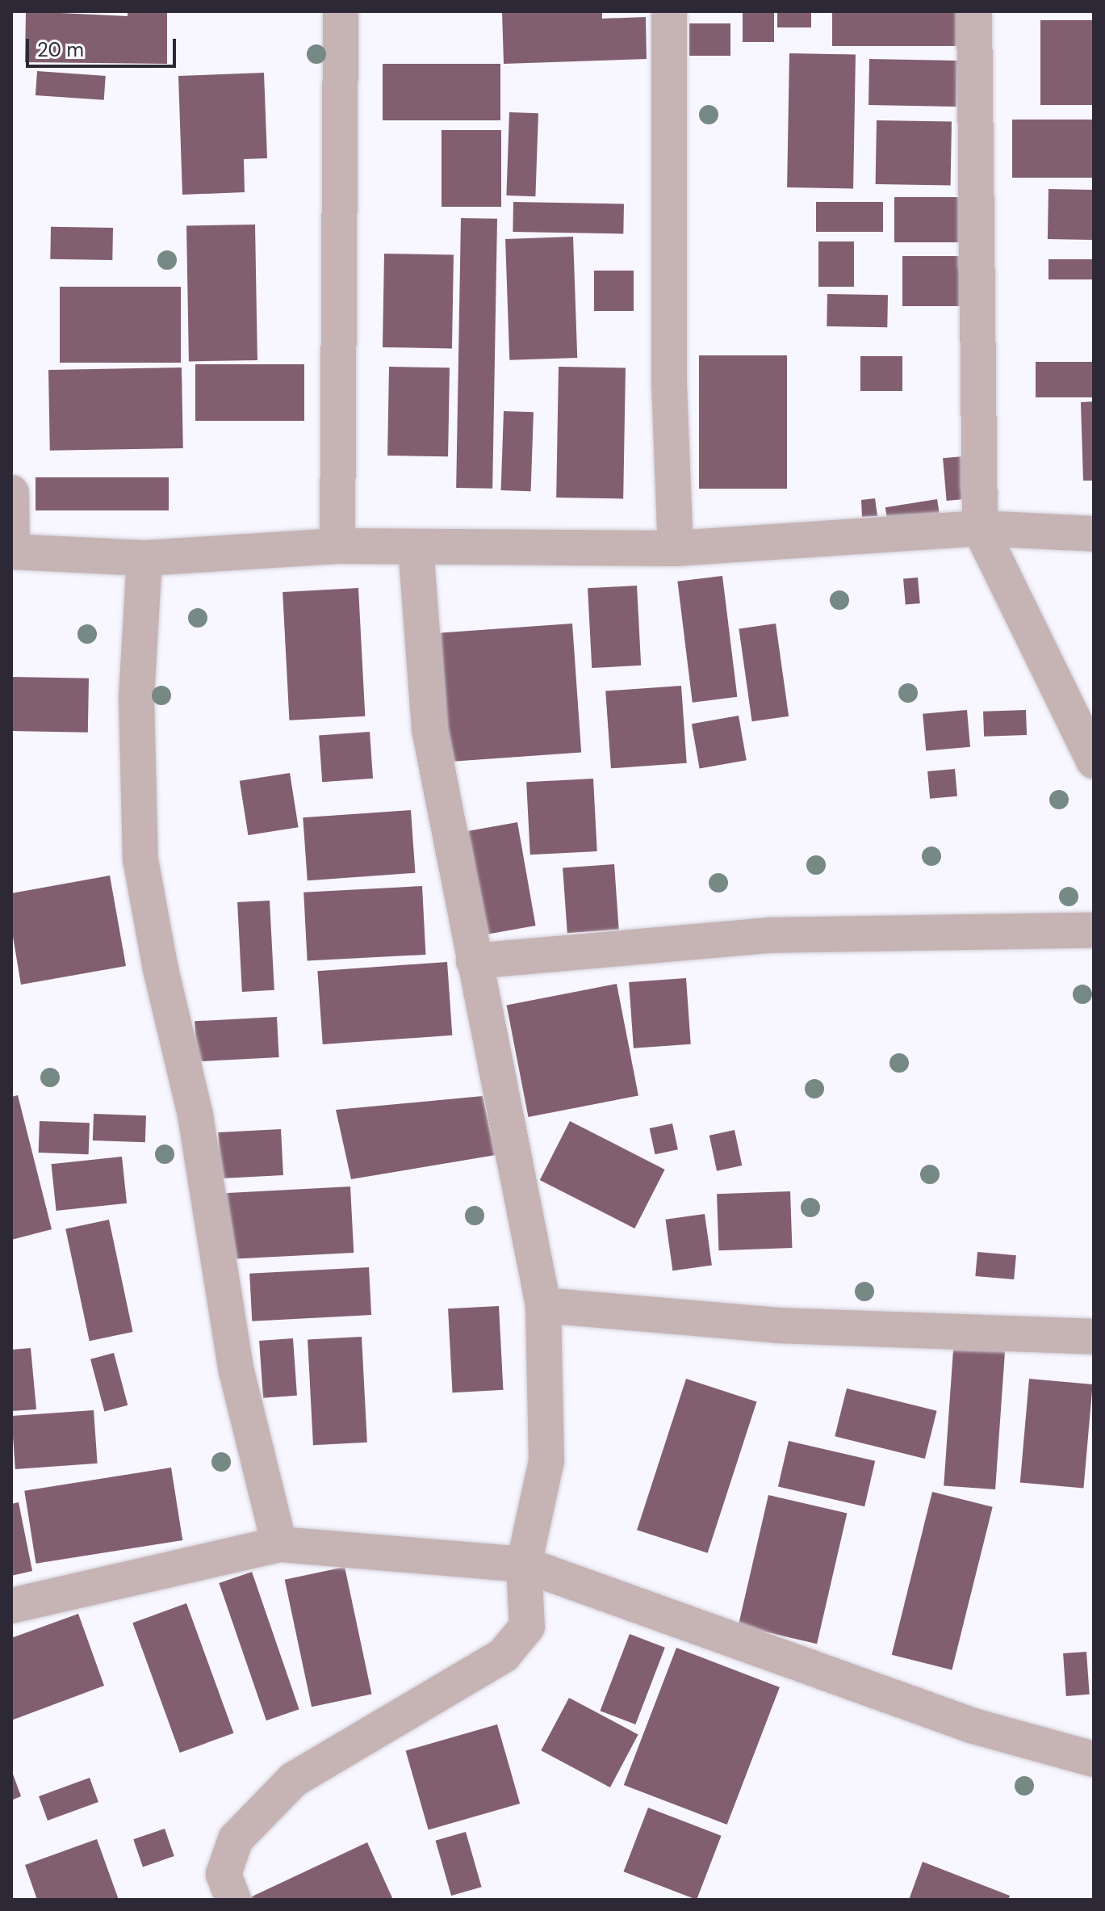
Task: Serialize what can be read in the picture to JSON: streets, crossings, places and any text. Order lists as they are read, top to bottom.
{
  "scale_bar": "20 m"
}
